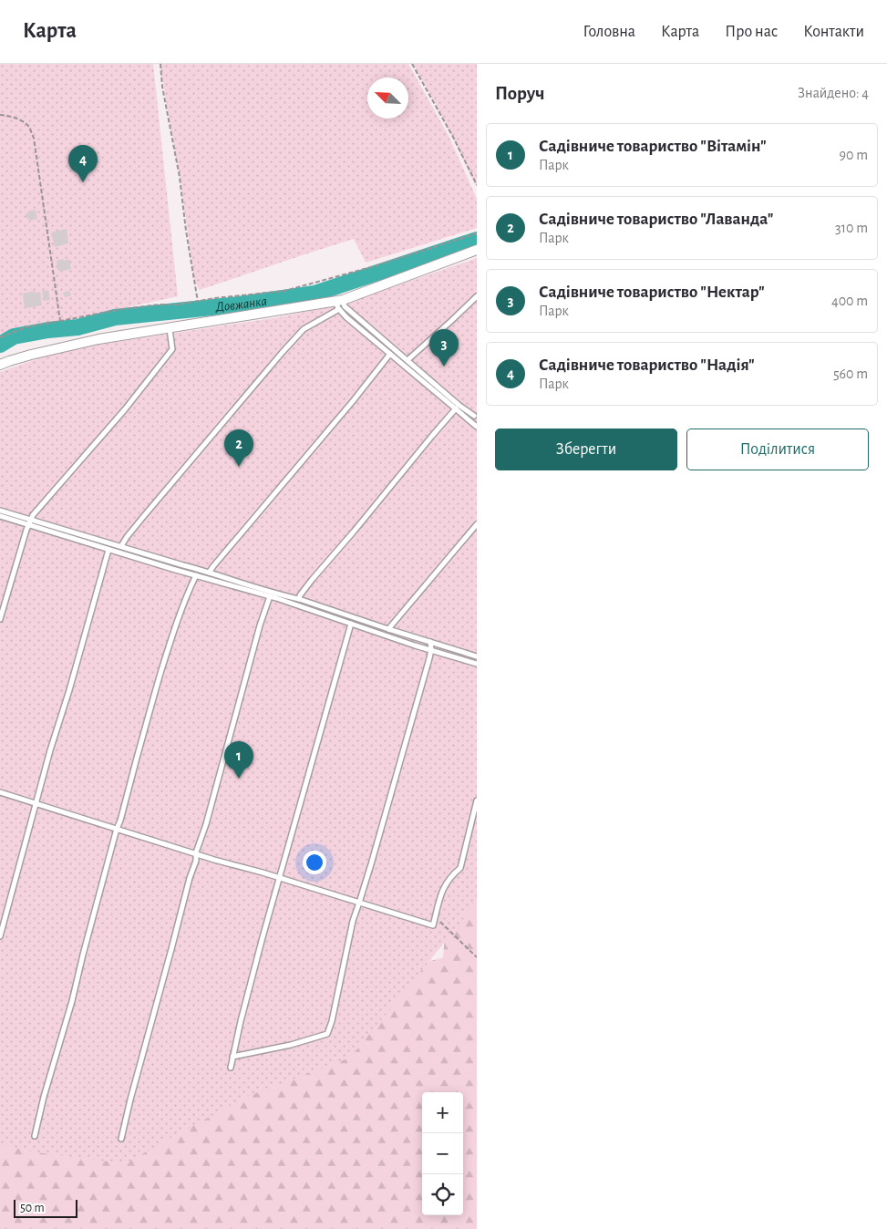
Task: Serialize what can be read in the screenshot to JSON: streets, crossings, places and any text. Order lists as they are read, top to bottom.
{
  "water": ["Довжанка"],
  "scale_bar": "50 m",
  "north": "top left",
  "page": {
    "header": "Карта",
    "nav": [
      "Головна",
      "Карта",
      "Про нас",
      "Контакти"
    ],
    "heading": ["Поруч", "Знайдено: 4"],
    "list": [
      {
        "mark": "1",
        "name": "Садівниче товариство \"Вітамін\"",
        "note": "Парк",
        "value": "90 m"
      },
      {
        "mark": "2",
        "name": "Садівниче товариство \"Лаванда\"",
        "note": "Парк",
        "value": "310 m"
      },
      {
        "mark": "3",
        "name": "Садівниче товариство \"Нектар\"",
        "note": "Парк",
        "value": "400 m"
      },
      {
        "mark": "4",
        "name": "Садівниче товариство \"Надія\"",
        "note": "Парк",
        "value": "560 m"
      }
    ],
    "pins": [
      "4",
      "3",
      "2",
      "1"
    ],
    "buttons": ["Зберегти", "Поділитися"],
    "map_buttons": ["+", "−"],
    "scale": "50 m"
  }
}
